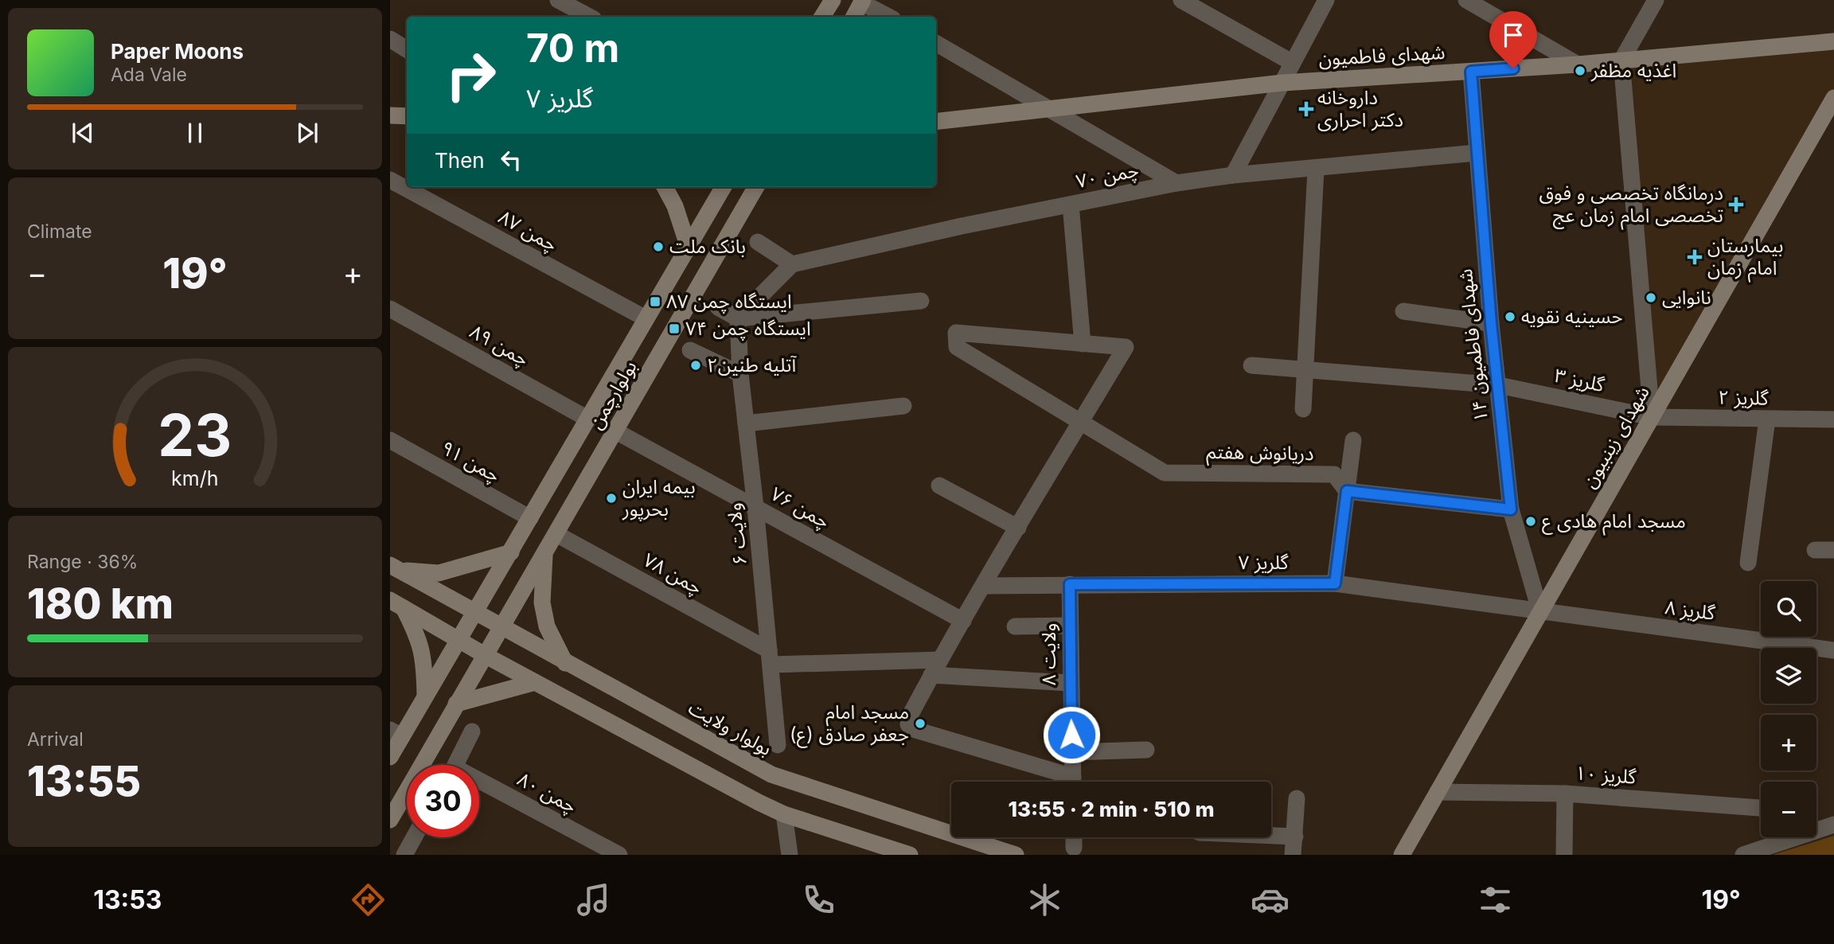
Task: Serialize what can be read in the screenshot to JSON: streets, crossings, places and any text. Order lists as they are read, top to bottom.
{
  "streets": {
    "main road": [
      "شهدای فاطمیون",
      "بولوارچمن",
      "شهدای زینبیون",
      "بولوار ولایت"
    ],
    "street": [
      "چمن ۷۰",
      "چمن ۸۷",
      "چمن ۸۹",
      "شهدای فاطمیون ۱۴",
      "گلریز ۳",
      "گلریز ۲",
      "دریانوش هفتم",
      "چمن ۹۱",
      "چمن ۷۶",
      "ولایت ۶",
      "گلریز ۷",
      "چمن ۷۸",
      "گلریز ۸",
      "ولایت ۸",
      "گلریز ۱۰",
      "چمن ۸۰"
    ]
  },
  "crossings": [
    ["شهدای فاطمیون", "شهدای فاطمیون ۱۴"],
    ["چمن ۷۰", "شهدای فاطمیون ۱۴"],
    ["چمن ۸۷", "بولوارچمن"],
    ["چمن ۸۹", "بولوارچمن"],
    ["شهدای فاطمیون ۱۴", "گلریز ۳"],
    ["شهدای فاطمیون ۱۴", "شهدای زینبیون"],
    ["شهدای فاطمیون ۱۴", "گلریز ۷"],
    ["شهدای فاطمیون ۱۴", "گلریز ۸"],
    ["گلریز ۳", "گلریز ۲"],
    ["گلریز ۳", "شهدای زینبیون"],
    ["بولوارچمن", "چمن ۹۱"],
    ["بولوارچمن", "چمن ۷۶"],
    ["بولوارچمن", "چمن ۷۸"],
    ["بولوارچمن", "بولوار ولایت"],
    ["گلریز ۲", "شهدای زینبیون"],
    ["شهدای زینبیون", "گلریز ۷"],
    ["شهدای زینبیون", "گلریز ۸"],
    ["شهدای زینبیون", "گلریز ۱۰"],
    ["چمن ۷۶", "ولایت ۶"],
    ["ولایت ۶", "چمن ۷۸"],
    ["گلریز ۷", "گلریز ۸"],
    ["گلریز ۷", "ولایت ۸"]
  ],
  "places": {
    "other": [
      "اغذیه مظفر",
      "بانک ملت",
      "نانوایی",
      "حسینیه نقویه",
      "آتلیه طنین۲",
      "بيمه ايران بحرپور",
      "مسجد امام هادی ع",
      "مسجد امام جعفر صادق (ع)"
    ],
    "health": ["داروخانه دکتر احراری", "درمانگاه تخصصی و فوق تخصصی امام زمان عج", "بیمارستان امام زمان"],
    "transit": ["ایستگاه چمن ۸۷", "ایستگاه چمن ۷۴"]
  },
  "page": {
    "turn": ["70 m", "گلریز ۷"],
    "song": ["Paper Moons", "Ada Vale"],
    "then": "Then",
    "tile": [
      "Climate",
      ["Range · 36%", "180 km"],
      ["Arrival", "13:55"]
    ],
    "heat": ["−", "19°", "+"],
    "map_buttons": ["+", "−"],
    "limit": "30",
    "trip": "13:55 · 2 min · 510 m",
    "tabs": ["13:53", "19°"],
    "gauge": ["23", "km/h"]
  }
}
